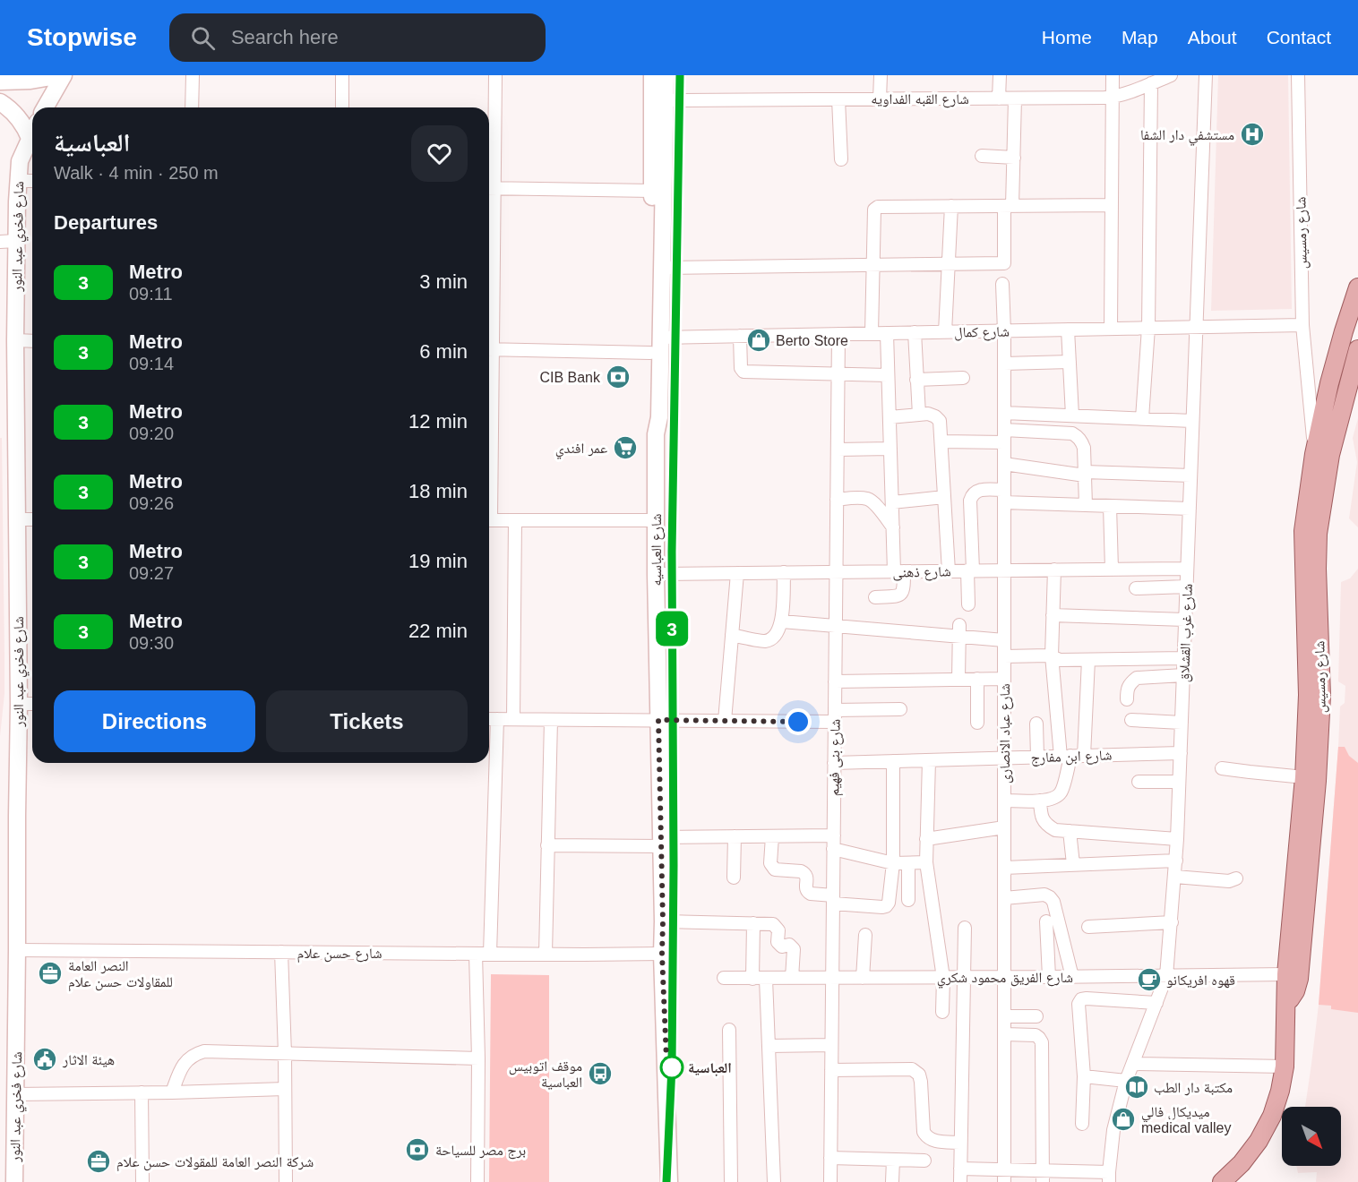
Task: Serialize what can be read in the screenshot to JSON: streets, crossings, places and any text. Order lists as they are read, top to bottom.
{
  "streets": {
    "main road": ["شارع رمسيس", "شارع فخري عبد النور", "شارع العباسيه"],
    "street": [
      "شارع القبه الفداويه",
      "شارع كمال",
      "شارع ذهنى",
      "شارع غرب القشلاق",
      "شارع عباد الانصارى",
      "شارع ابن مفارج",
      "شارع بنى فهيم",
      "شارع حسن علام",
      "شارع الفريق محمود شكري"
    ]
  },
  "crossings": [
    ["شارع القبه الفداويه", "شارع العباسيه"],
    ["شارع رمسيس", "شارع كمال"],
    ["شارع رمسيس", "شارع الفريق محمود شكري"],
    ["شارع فخري عبد النور", "شارع حسن علام"],
    ["شارع كمال", "شارع العباسيه"],
    ["شارع كمال", "شارع غرب القشلاق"],
    ["شارع كمال", "شارع عباد الانصارى"],
    ["شارع كمال", "شارع بنى فهيم"],
    ["شارع العباسيه", "شارع ذهنى"],
    ["شارع العباسيه", "شارع حسن علام"],
    ["شارع ذهنى", "شارع غرب القشلاق"],
    ["شارع ذهنى", "شارع عباد الانصارى"],
    ["شارع ذهنى", "شارع بنى فهيم"],
    ["شارع غرب القشلاق", "شارع ابن مفارج"],
    ["شارع غرب القشلاق", "شارع الفريق محمود شكري"],
    ["شارع عباد الانصارى", "شارع ابن مفارج"],
    ["شارع عباد الانصارى", "شارع الفريق محمود شكري"],
    ["شارع ابن مفارج", "شارع بنى فهيم"],
    ["شارع بنى فهيم", "شارع الفريق محمود شكري"]
  ],
  "places": {
    "hospital": ["مستشفي دار الشفا"],
    "shop": ["Berto Store", "ميديكال فالي medical valley"],
    "bank": ["CIB Bank", "برج مصر للسياحة"],
    "supermarket": ["عمر افندي"],
    "office": ["النصر العامة للمقاولات حسن علام", "شركة النصر العامة للمقولات حسن علام"],
    "cafe": ["قهوه افريكانو"],
    "public building": ["هيئة الاثار"],
    "other": ["العباسية"],
    "bus stop": ["موقف اتوبيس العباسية"],
    "library": ["مكتبة دار الطب"]
  },
  "lines": ["metro line 3"],
  "north": "bottom right",
  "page": {
    "header": "Stopwise",
    "search": "Search here",
    "nav": [
      "Home",
      "Map",
      "About",
      "Contact"
    ],
    "on_map": "3",
    "heading": [
      ["العباسية", "Walk · 4 min · 250 m"],
      "Departures"
    ],
    "list": [
      {
        "mark": "3",
        "name": "Metro",
        "note": "09:11",
        "value": "3 min"
      },
      {
        "mark": "3",
        "name": "Metro",
        "note": "09:14",
        "value": "6 min"
      },
      {
        "mark": "3",
        "name": "Metro",
        "note": "09:20",
        "value": "12 min"
      },
      {
        "mark": "3",
        "name": "Metro",
        "note": "09:26",
        "value": "18 min"
      },
      {
        "mark": "3",
        "name": "Metro",
        "note": "09:27",
        "value": "19 min"
      },
      {
        "mark": "3",
        "name": "Metro",
        "note": "09:30",
        "value": "22 min"
      }
    ],
    "buttons": ["Directions", "Tickets"]
  }
}
